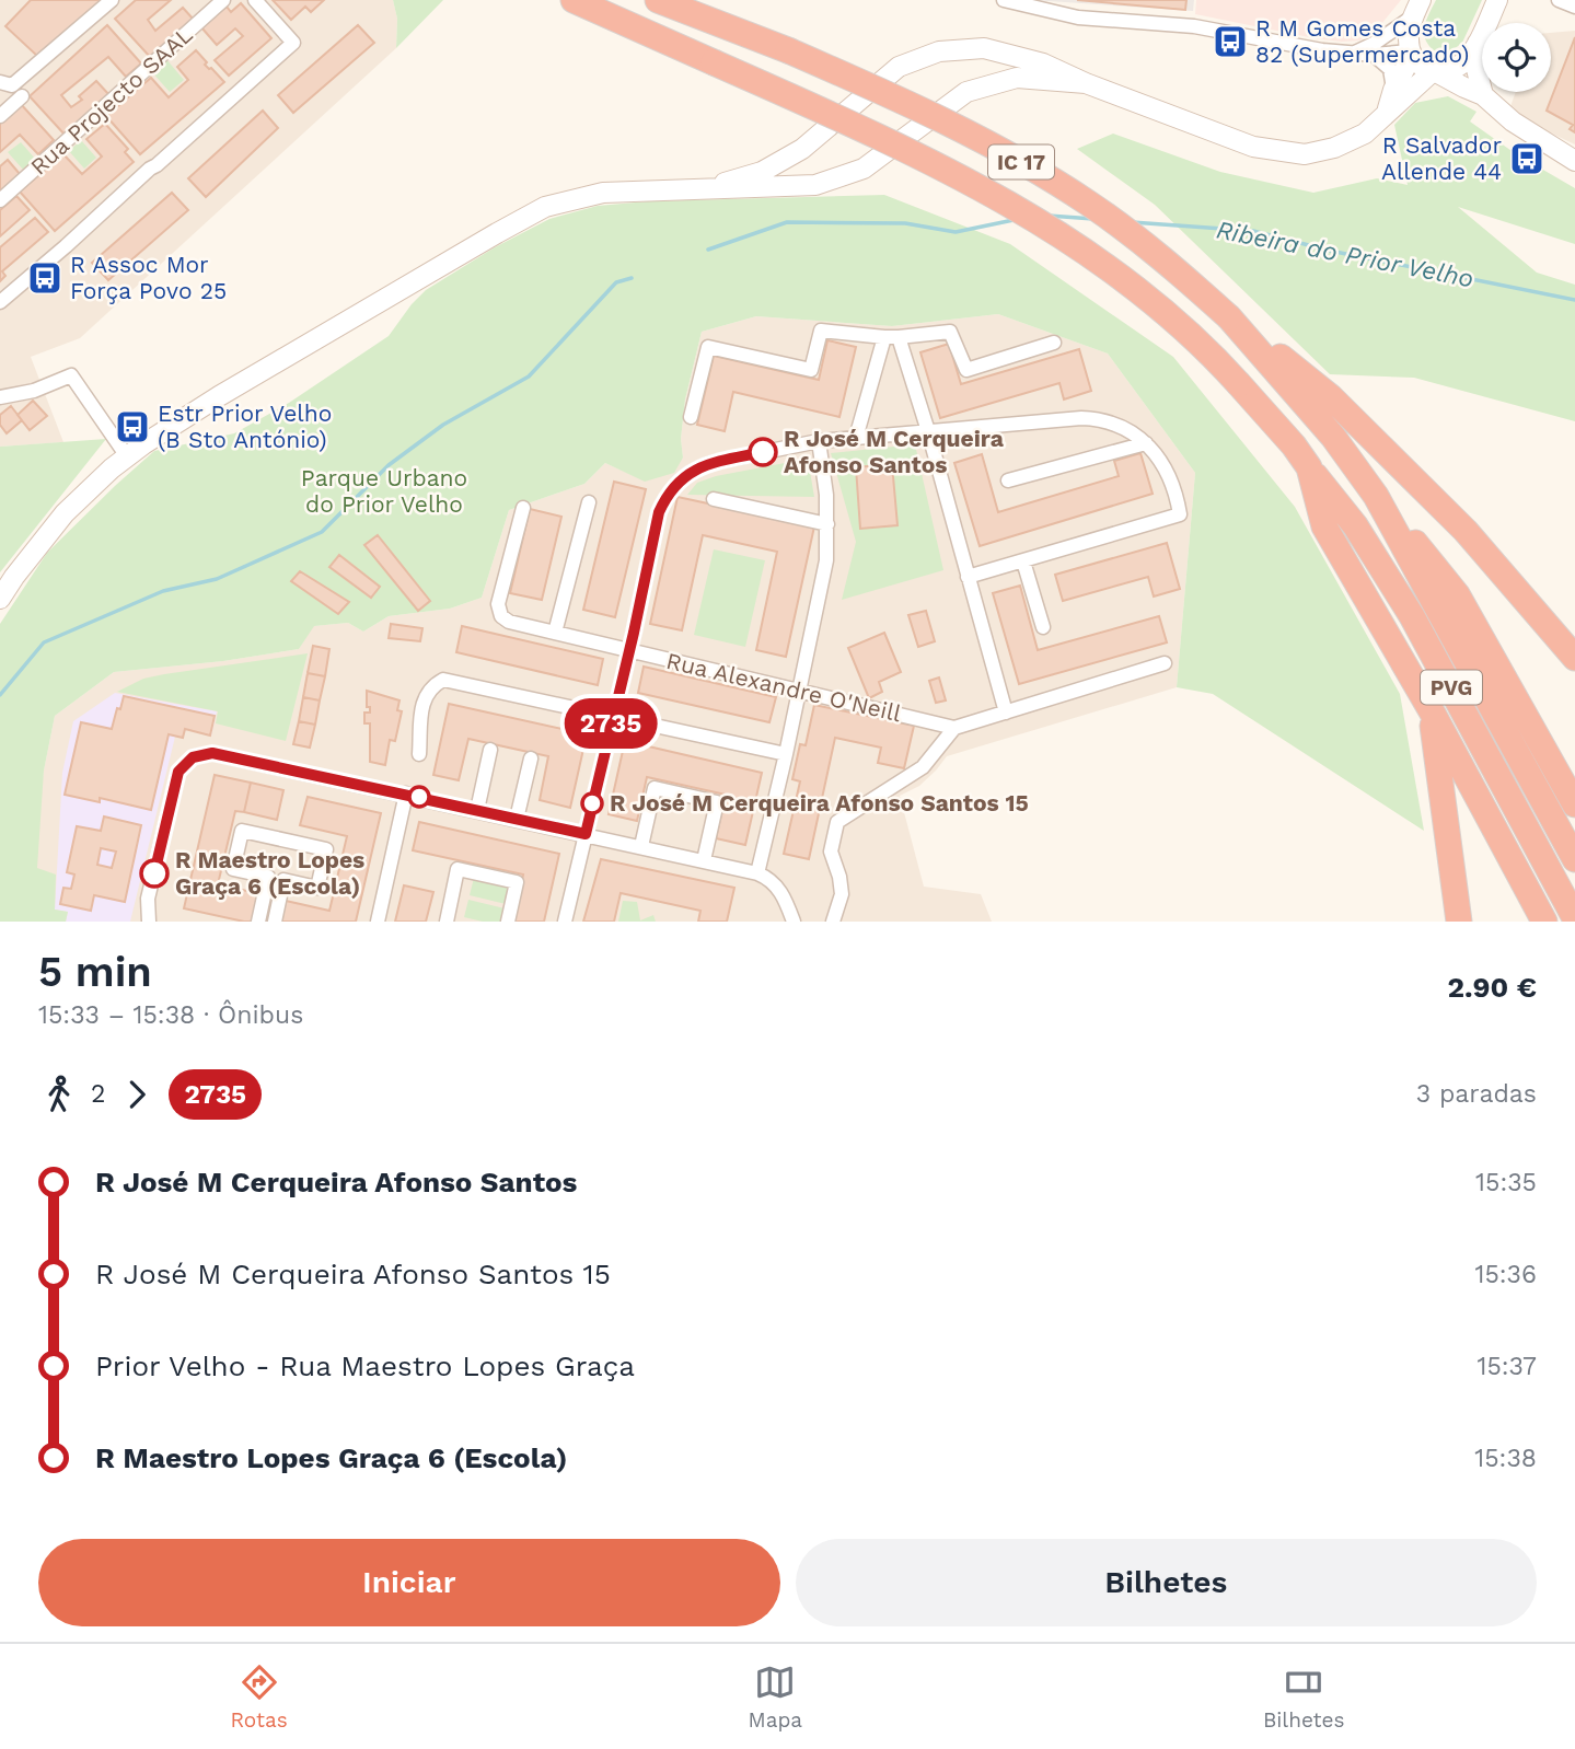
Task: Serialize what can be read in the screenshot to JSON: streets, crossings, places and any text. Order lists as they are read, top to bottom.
{
  "streets": {
    "highway": ["IC 17", "PVG"],
    "street": ["Rua Projecto SAAL", "Rua Alexandre O'Neill"]
  },
  "crossings": [
    ["IC 17", "PVG"]
  ],
  "water": ["Ribeira do Prior Velho"],
  "parks": ["Parque Urbano do Prior Velho"],
  "places": {
    "bus stop": [
      "R M Gomes Costa 82 (Supermercado)",
      "R Salvador Allende 44",
      "R Assoc Mor Força Povo 25",
      "Estr Prior Velho (B Sto António)"
    ],
    "other": ["R José M Cerqueira Afonso Santos", "R José M Cerqueira Afonso Santos 15", "R Maestro Lopes Graça 6 (Escola)"]
  },
  "lines": ["bus line 2735"],
  "page": {
    "on_map": "2735",
    "heading": ["5 min", "15:33 – 15:38 · Ônibus", "2.90 €"],
    "legs": ["2", "2735", "3 paradas"],
    "list": [
      {
        "name": "R José M Cerqueira Afonso Santos",
        "value": "15:35"
      },
      {
        "name": "R José M Cerqueira Afonso Santos 15",
        "value": "15:36"
      },
      {
        "name": "Prior Velho - Rua Maestro Lopes Graça",
        "value": "15:37"
      },
      {
        "name": "R Maestro Lopes Graça 6 (Escola)",
        "value": "15:38"
      }
    ],
    "buttons": ["Iniciar", "Bilhetes"],
    "tabs": ["Rotas", "Mapa", "Bilhetes"]
  }
}
